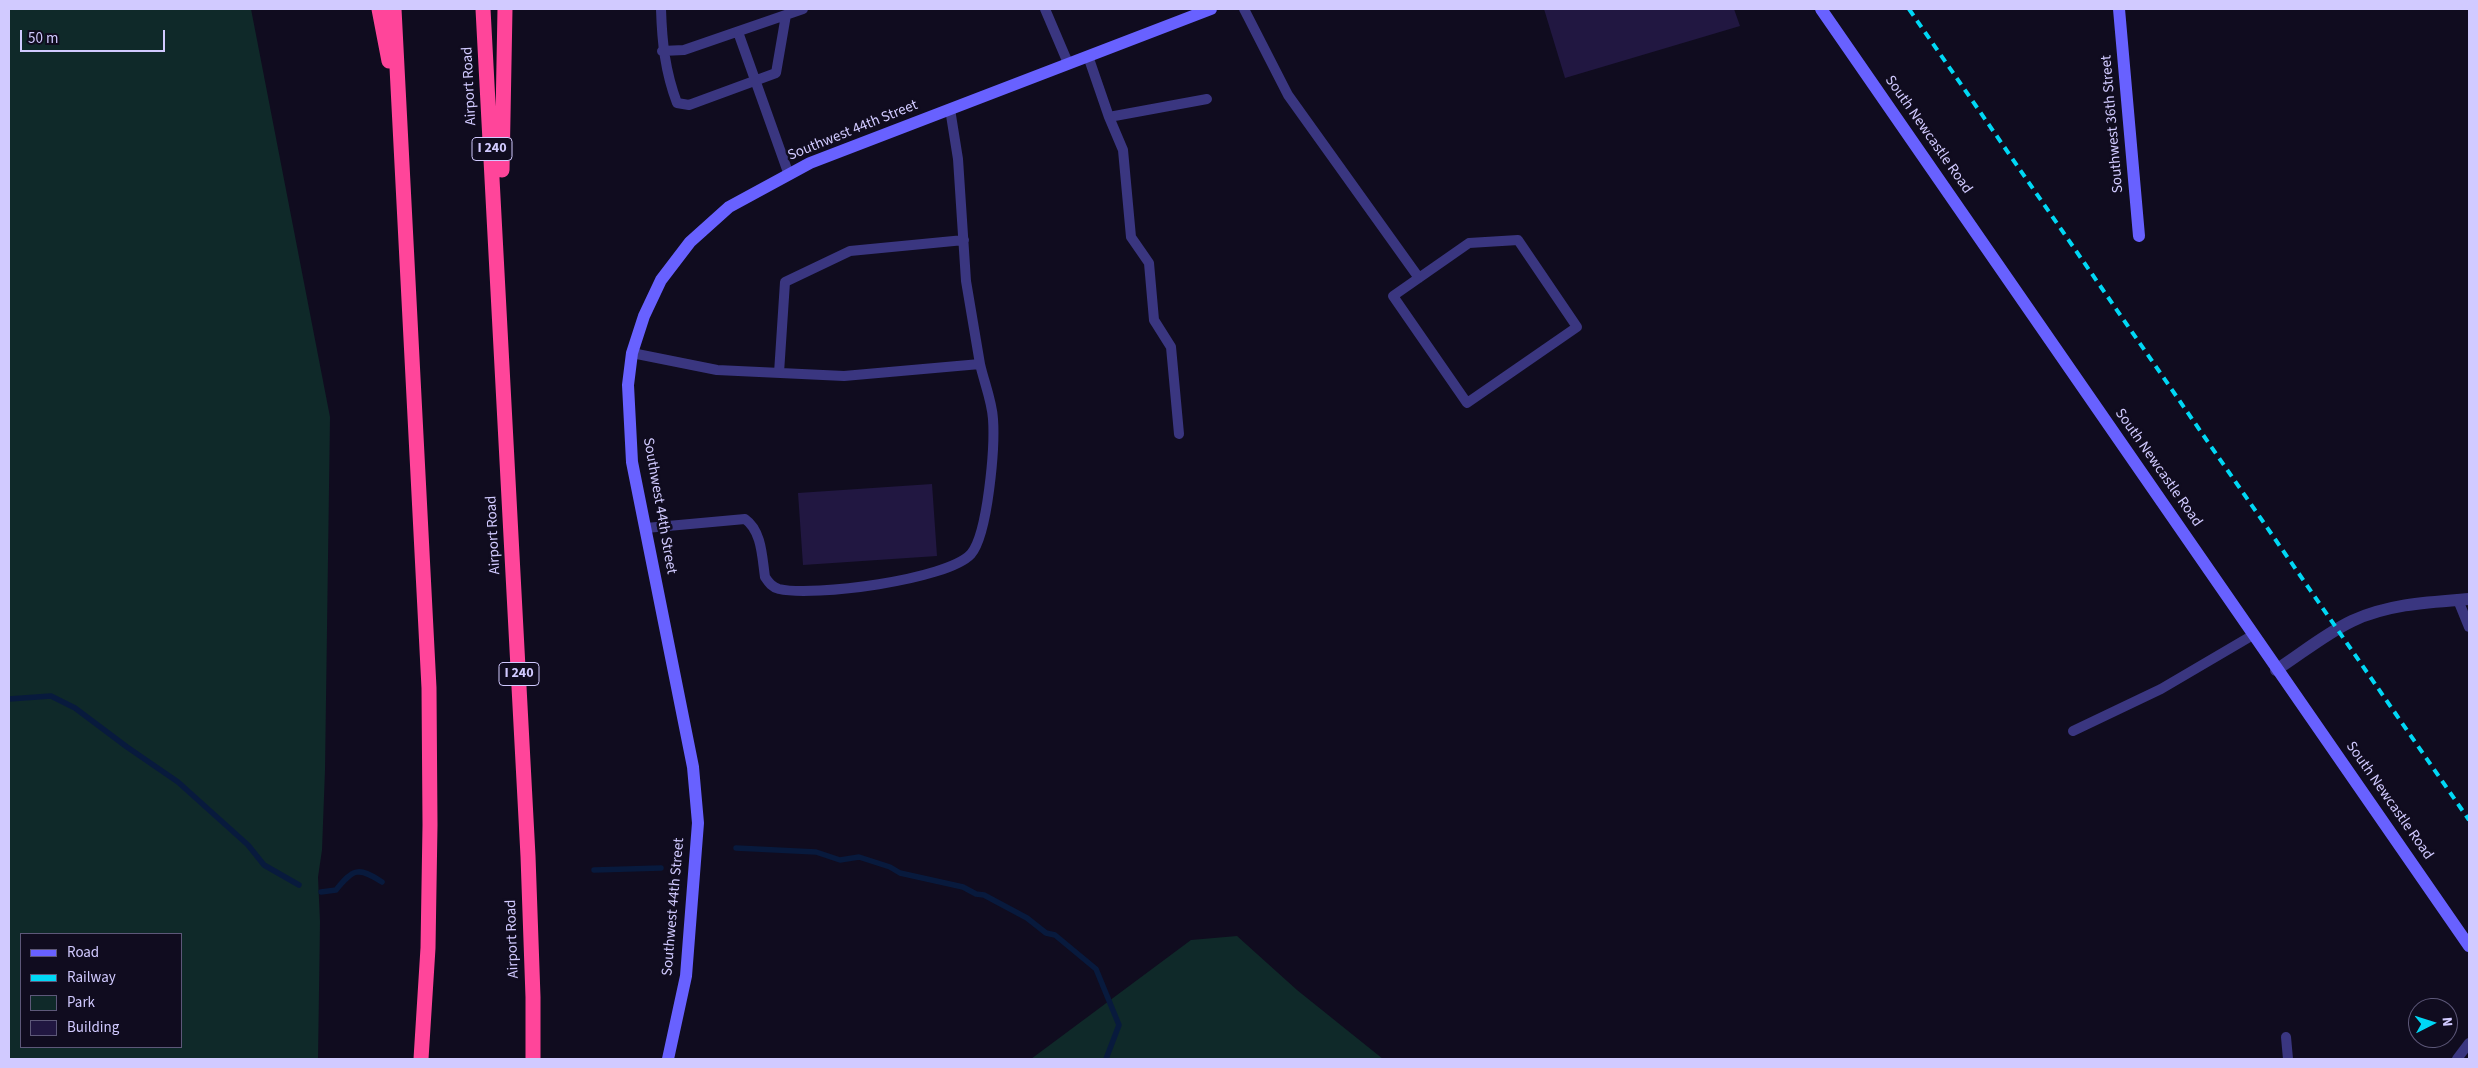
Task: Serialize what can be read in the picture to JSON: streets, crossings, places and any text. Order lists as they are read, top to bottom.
{
  "streets": {
    "highway": ["Airport Road", "I 240"],
    "street": ["Southwest 36th Street", "Southwest 44th Street", "South Newcastle Road"]
  },
  "legend": [
    "Road",
    "Railway",
    "Park",
    "Building"
  ],
  "scale_bar": "50 m",
  "north": "right"
}
